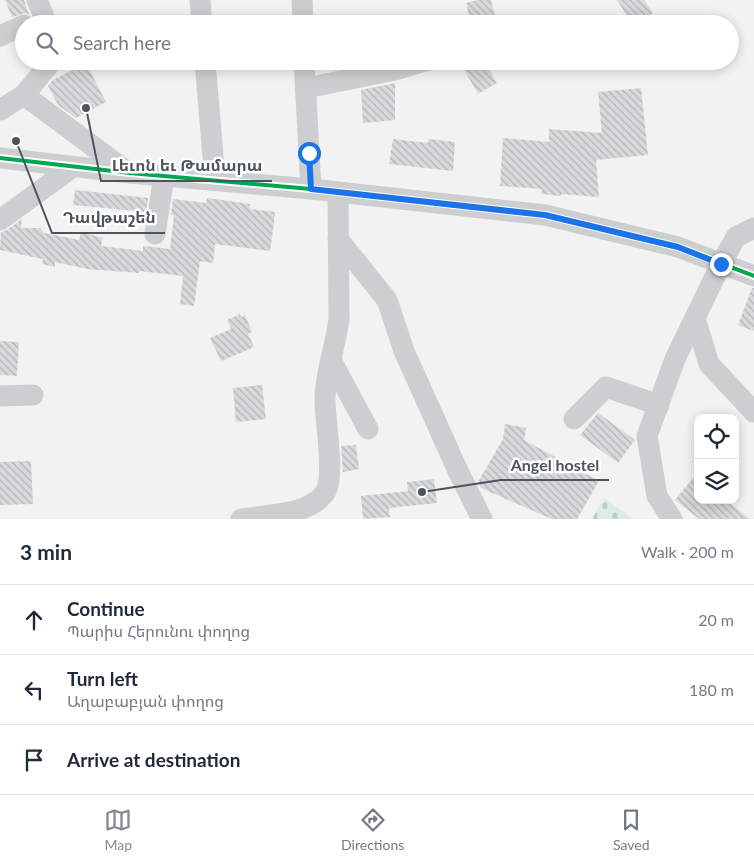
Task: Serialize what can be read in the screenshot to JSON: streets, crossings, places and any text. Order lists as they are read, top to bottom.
{
  "places": ["Լեւոն եւ Թամարա", "Դավթաշեն", "Angel hostel"],
  "page": {
    "search": "Search here",
    "heading": ["3 min", "Walk · 200 m"],
    "list": [
      ["Continue", "Պարիս Հերունու փողոց", "20 m"],
      ["Turn left", "Աղաբաբյան փողոց", "180 m"],
      "Arrive at destination"
    ],
    "nav": ["Map", "Directions", "Saved"]
  }
}
